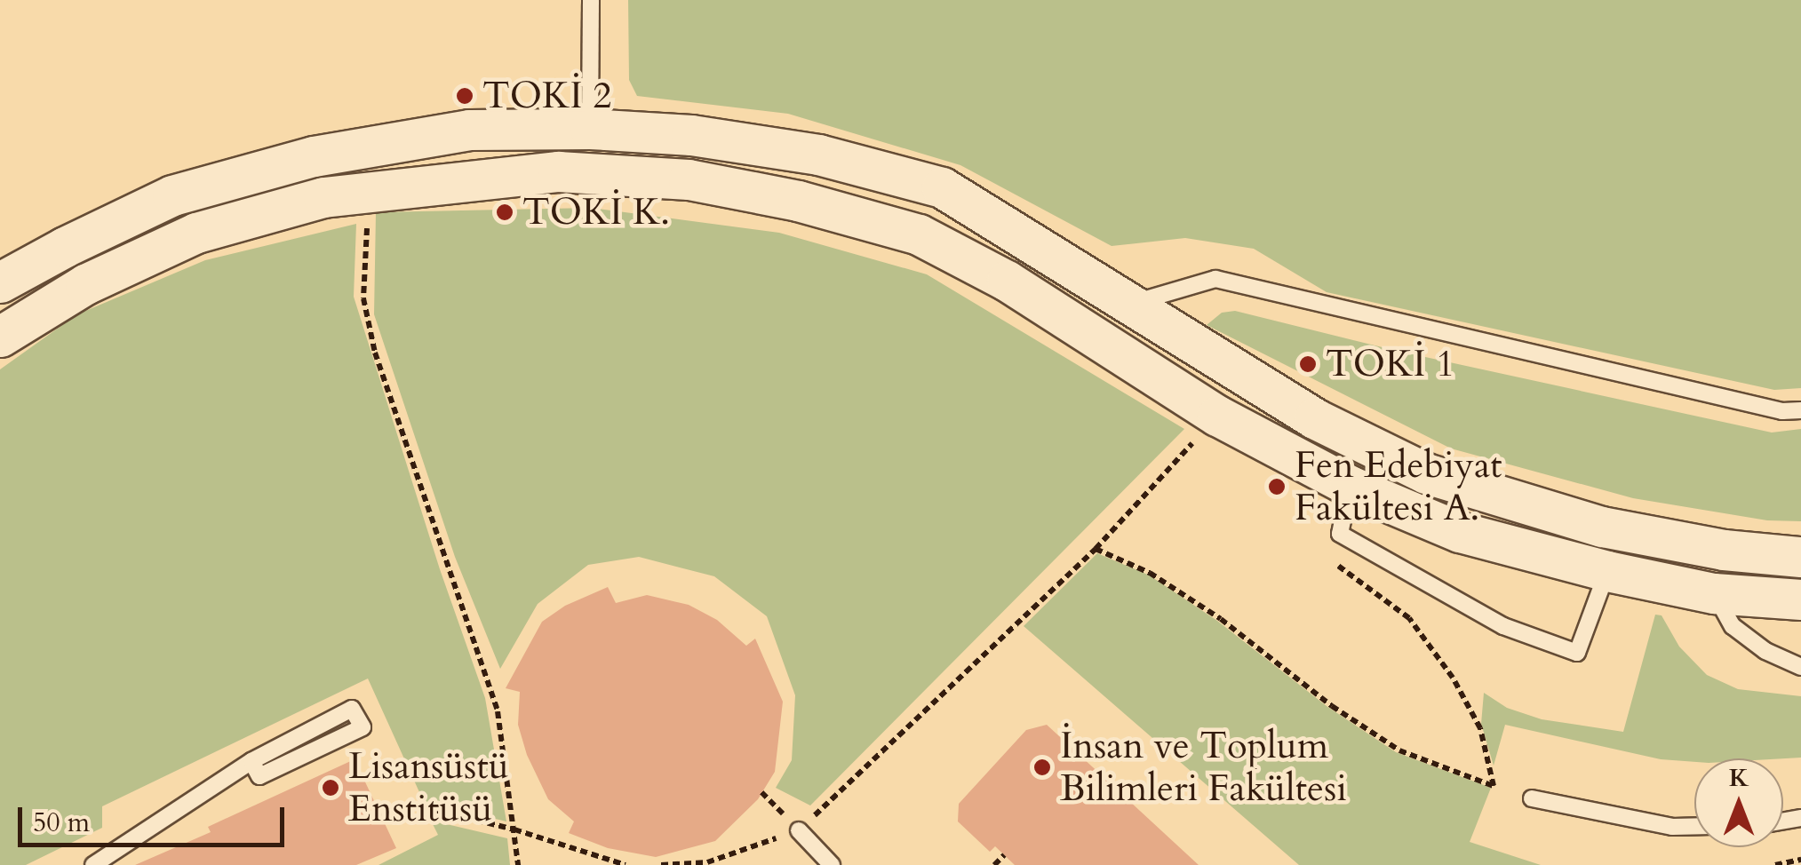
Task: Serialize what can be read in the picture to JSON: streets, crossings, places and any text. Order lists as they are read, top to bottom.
{
  "places": [
    "TOKİ 2",
    "TOKİ K.",
    "TOKİ 1",
    "Fen Edebiyat Fakültesi A.",
    "İnsan ve Toplum Bilimleri Fakültesi",
    "Lisansüstü Enstitüsü"
  ],
  "scale_bar": "50 m",
  "north": "top"
}
